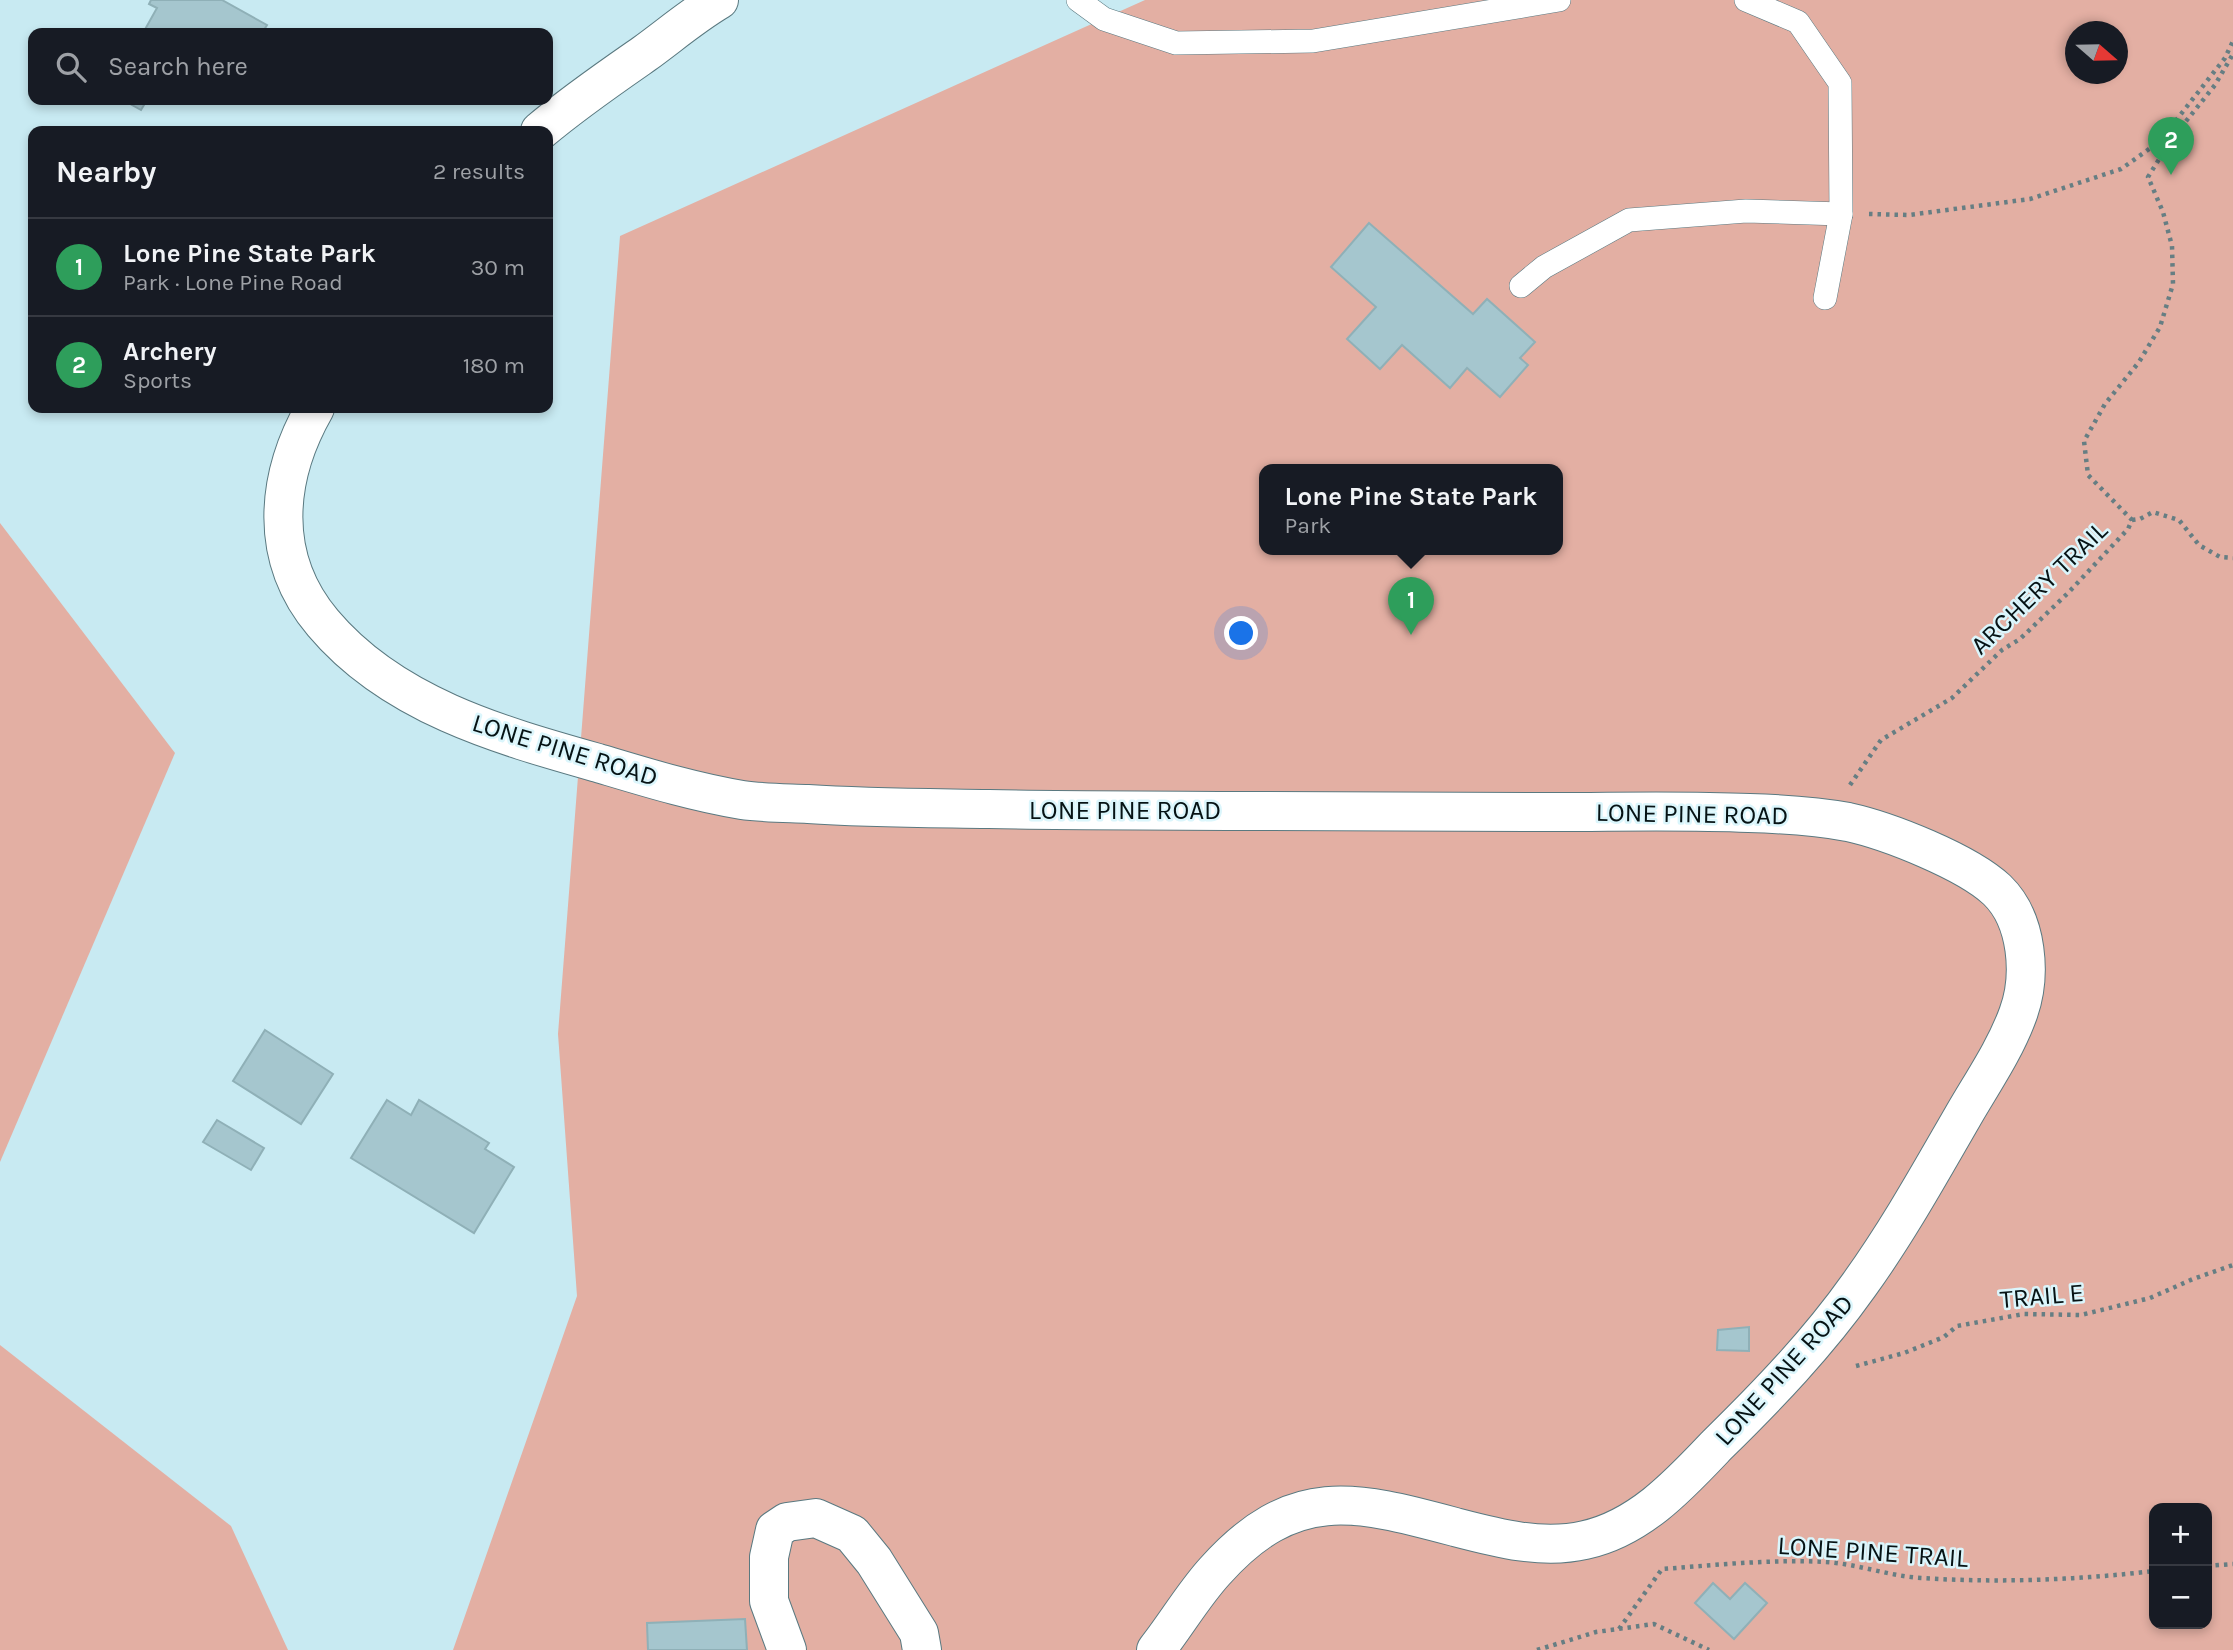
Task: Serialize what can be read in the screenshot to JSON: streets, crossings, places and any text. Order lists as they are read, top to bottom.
{
  "streets": {
    "street": ["LONE PINE ROAD"],
    "path": ["ARCHERY TRAIL", "TRAIL E", "LONE PINE TRAIL"]
  },
  "crossings": [
    ["ARCHERY TRAIL", "LONE PINE ROAD"]
  ],
  "north": "right",
  "page": {
    "search": "Search here",
    "pins": ["2", "1"],
    "heading": ["Nearby", "2 results"],
    "list": [
      {
        "mark": "1",
        "name": "Lone Pine State Park",
        "note": "Park · Lone Pine Road",
        "value": "30 m"
      },
      {
        "mark": "2",
        "name": "Archery",
        "note": "Sports",
        "value": "180 m"
      }
    ],
    "popup": ["Lone Pine State Park", "Park"],
    "map_buttons": ["+", "−"]
  }
}
